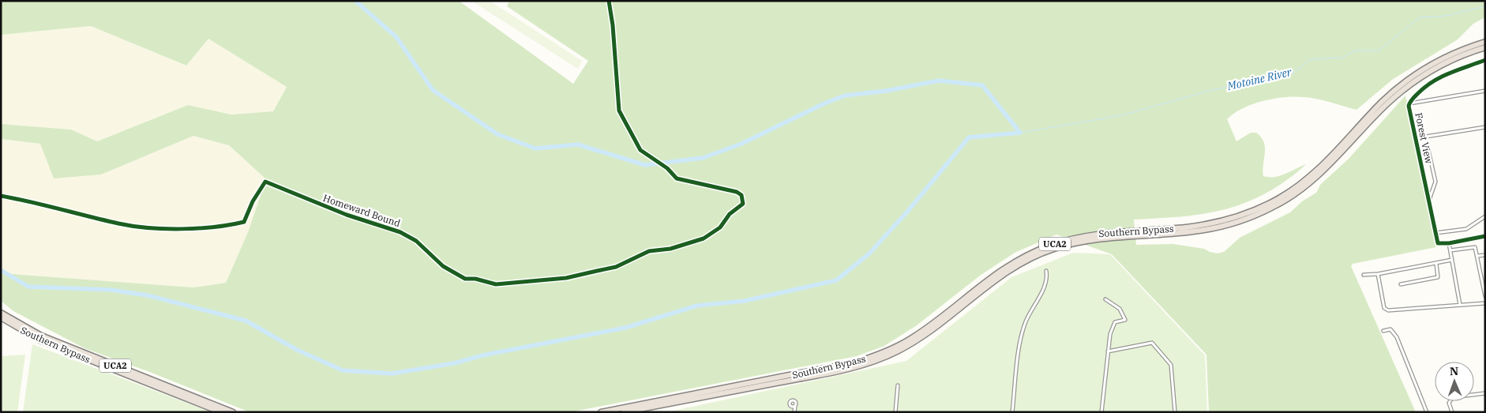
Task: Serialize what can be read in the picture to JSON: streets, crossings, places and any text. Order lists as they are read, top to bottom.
{
  "streets": {
    "highway": ["Southern Bypass", "UCA2"],
    "street": ["Forest View"],
    "cycle path": ["Homeward Bound"]
  },
  "water": ["Motoine River"],
  "north": "top"
}
